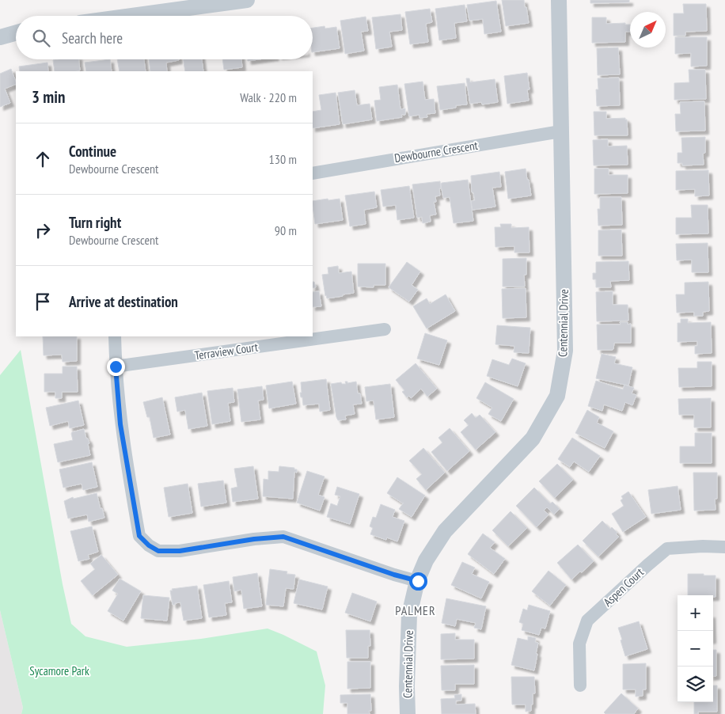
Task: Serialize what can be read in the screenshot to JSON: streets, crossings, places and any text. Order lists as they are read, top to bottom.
{
  "streets": {
    "street": [
      "Dewbourne Crescent",
      "Centennial Drive",
      "Terraview Court",
      "Aspen Court"
    ]
  },
  "crossings": [
    ["Dewbourne Crescent", "Centennial Drive"]
  ],
  "districts": ["PALMER"],
  "parks": ["Sycamore Park"],
  "north": "top right",
  "page": {
    "search": "Search here",
    "heading": ["3 min", "Walk · 220 m"],
    "list": [
      ["Continue", "Dewbourne Crescent", "130 m"],
      ["Turn right", "Dewbourne Crescent", "90 m"],
      "Arrive at destination"
    ],
    "map_buttons": ["+", "−"]
  }
}
